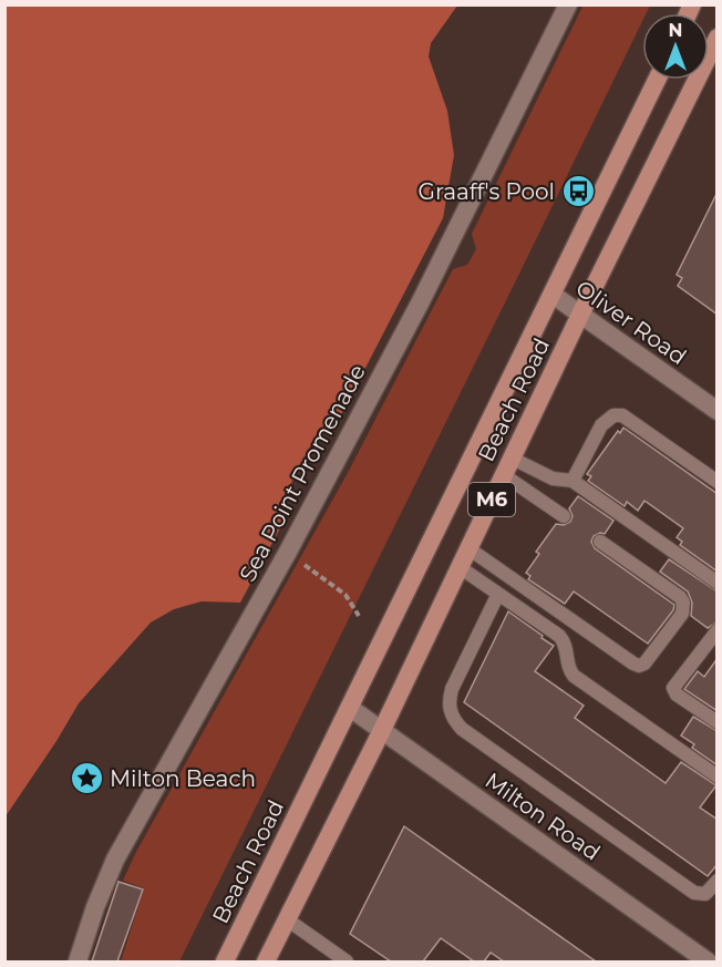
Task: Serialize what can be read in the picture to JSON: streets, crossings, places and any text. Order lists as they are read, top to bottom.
{
  "streets": {
    "main road": ["Beach Road", "M6"],
    "street": ["Oliver Road", "Sea Point Promenade", "Milton Road"]
  },
  "crossings": [
    ["Oliver Road", "Beach Road"],
    ["Beach Road", "Milton Road"]
  ],
  "places": {
    "bus stop": ["Graaff's Pool"],
    "place": ["Milton Beach"]
  },
  "north": "top"
}
